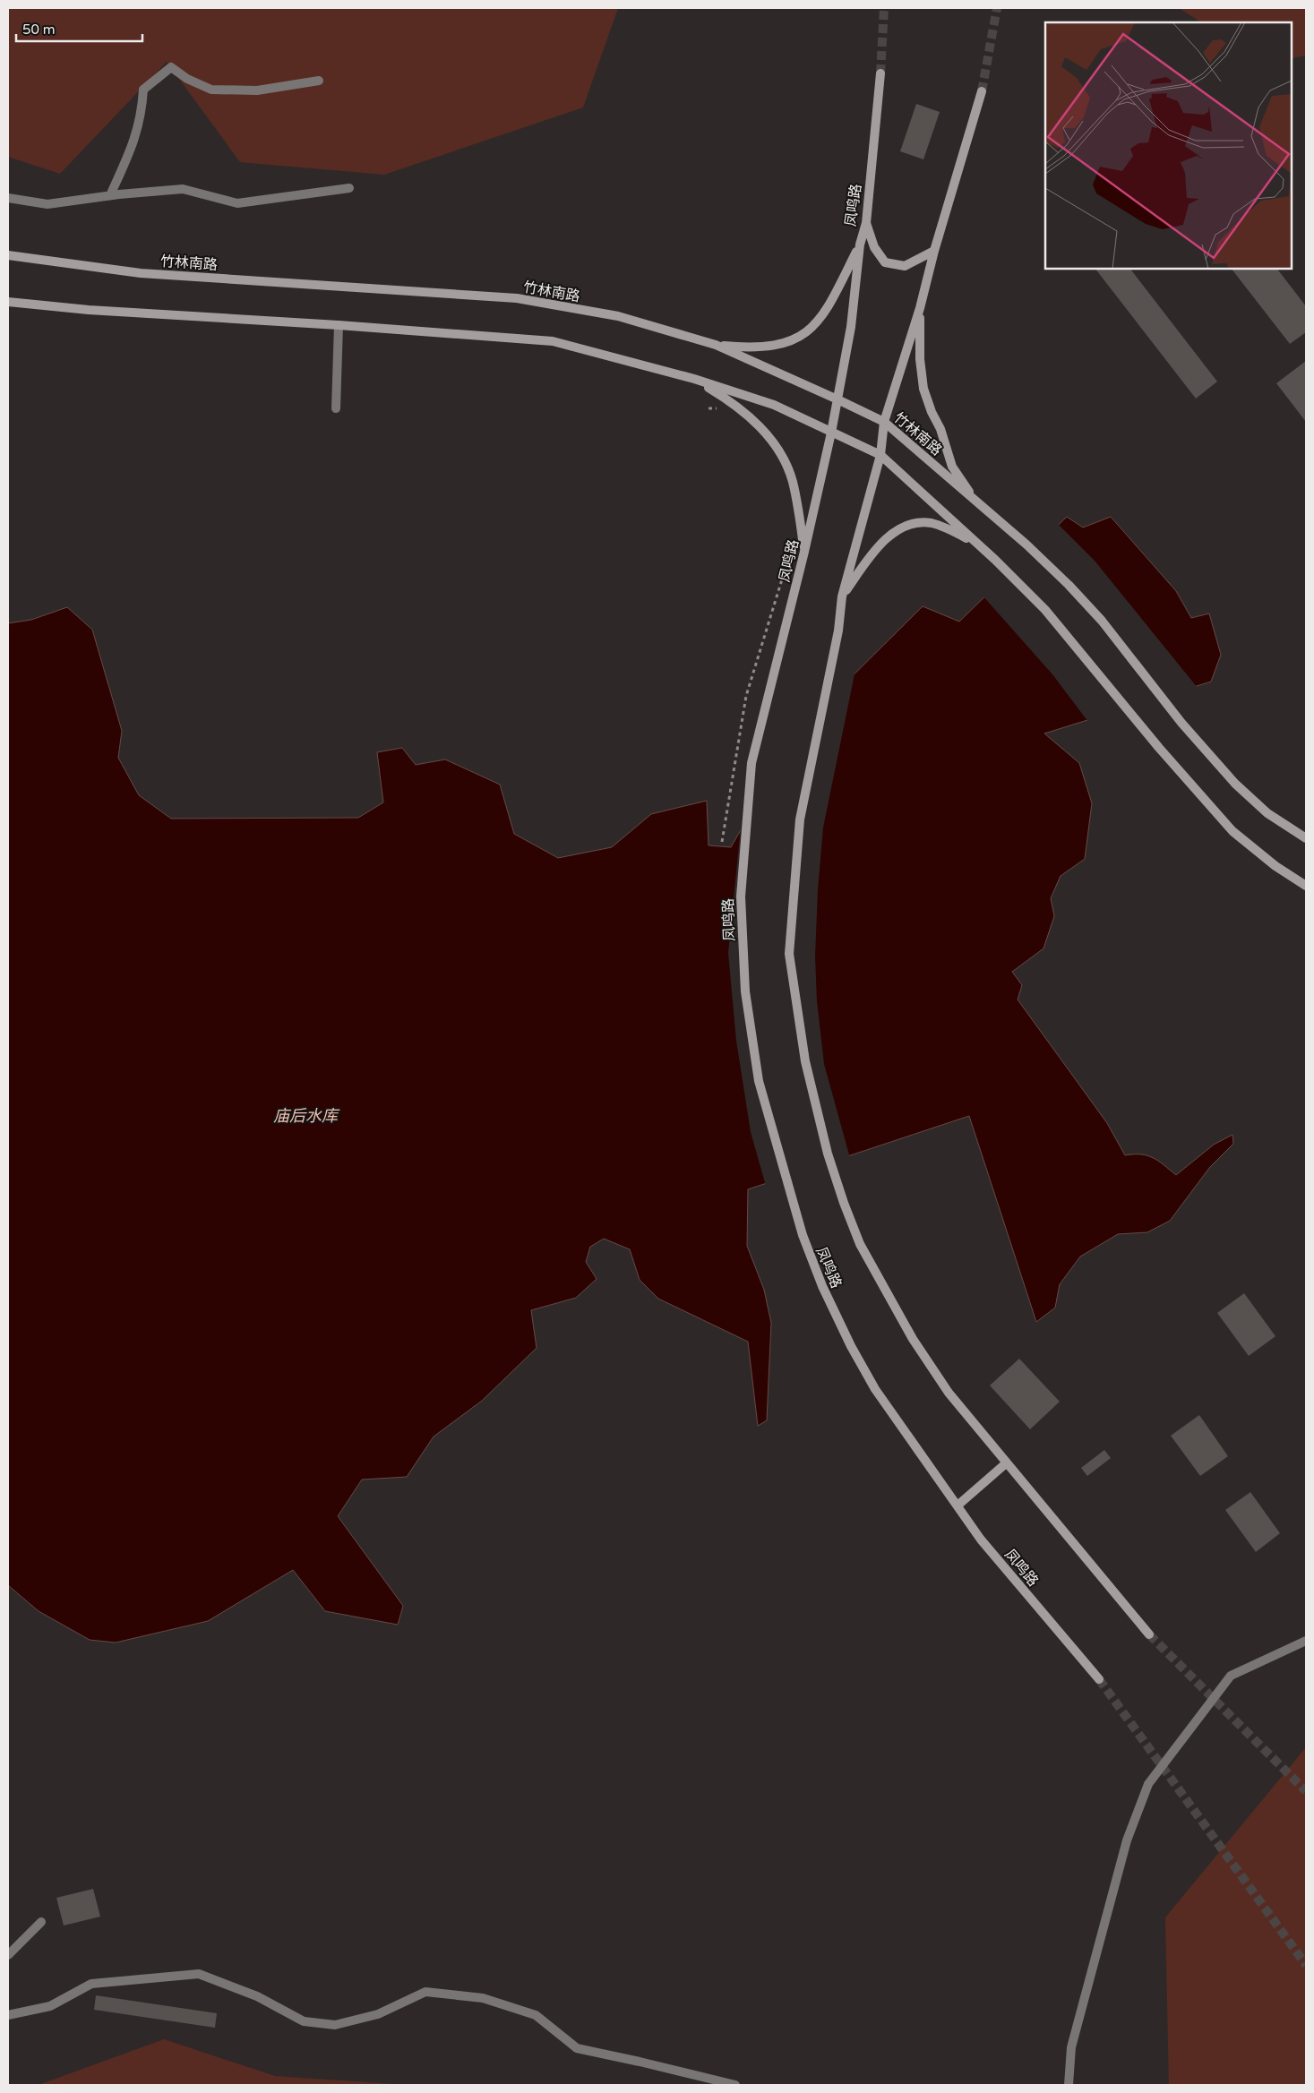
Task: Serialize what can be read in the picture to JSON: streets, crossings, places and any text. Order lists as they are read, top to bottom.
{
  "streets": {
    "main road": ["凤鸣路", "竹林南路"]
  },
  "crossings": [
    ["凤鸣路", "竹林南路"]
  ],
  "water": ["庙后水库"],
  "scale_bar": "50 m"
}
